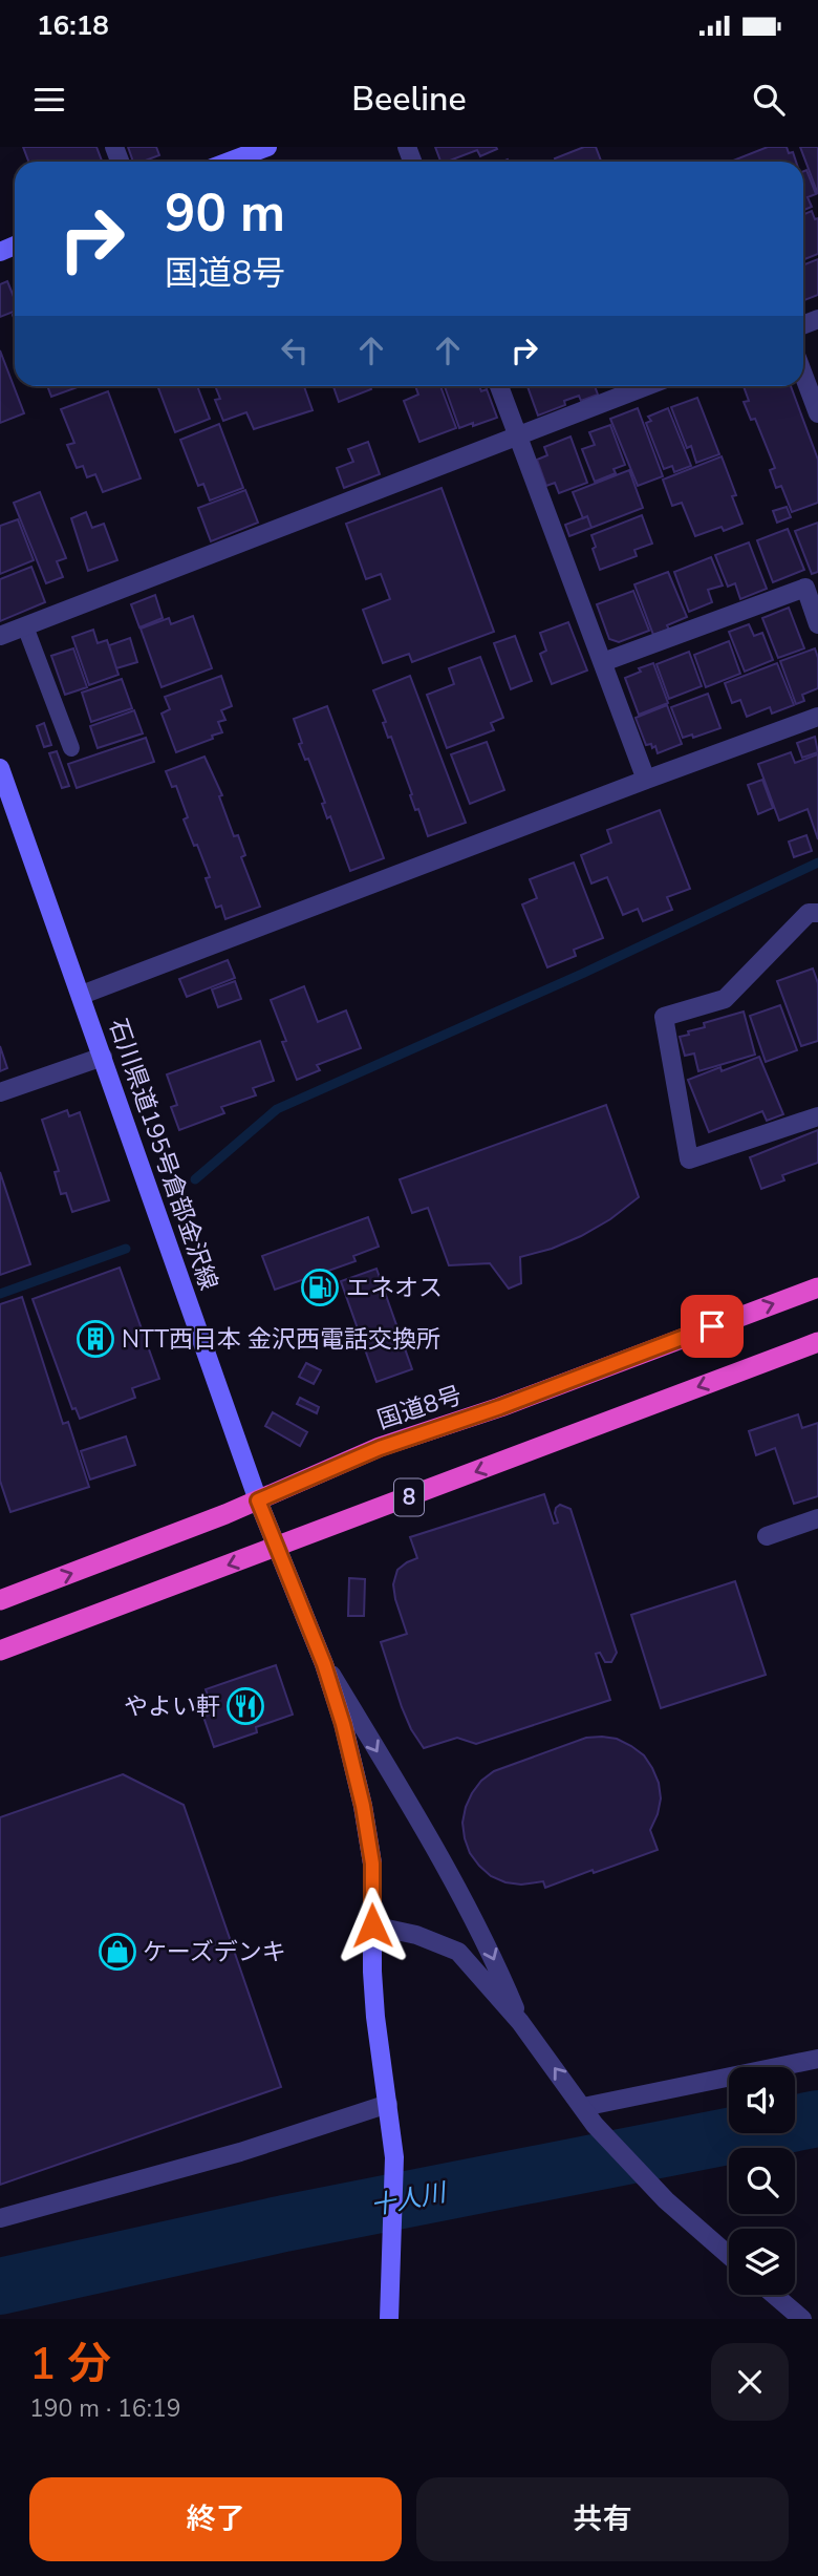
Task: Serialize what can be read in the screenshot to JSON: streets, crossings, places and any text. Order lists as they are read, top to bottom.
{
  "streets": {
    "highway": ["国道8号", "8"],
    "main road": ["石川県道195号倉部金沢線"]
  },
  "crossings": [
    ["石川県道195号倉部金沢線", "国道8号"],
    ["石川県道195号倉部金沢線", "8"]
  ],
  "water": ["十人川"],
  "places": {
    "fuel station": ["エネオス"],
    "building": ["NTT西日本 金沢西電話交換所"],
    "restaurant": ["やよい軒"],
    "shop": ["ケーズデンキ"]
  },
  "page": {
    "status": "16:18",
    "header": "Beeline",
    "turn": ["90 m", "国道8号"],
    "heading": ["1 分", "190 m · 16:19"],
    "buttons": ["終了", "共有"]
  }
}
